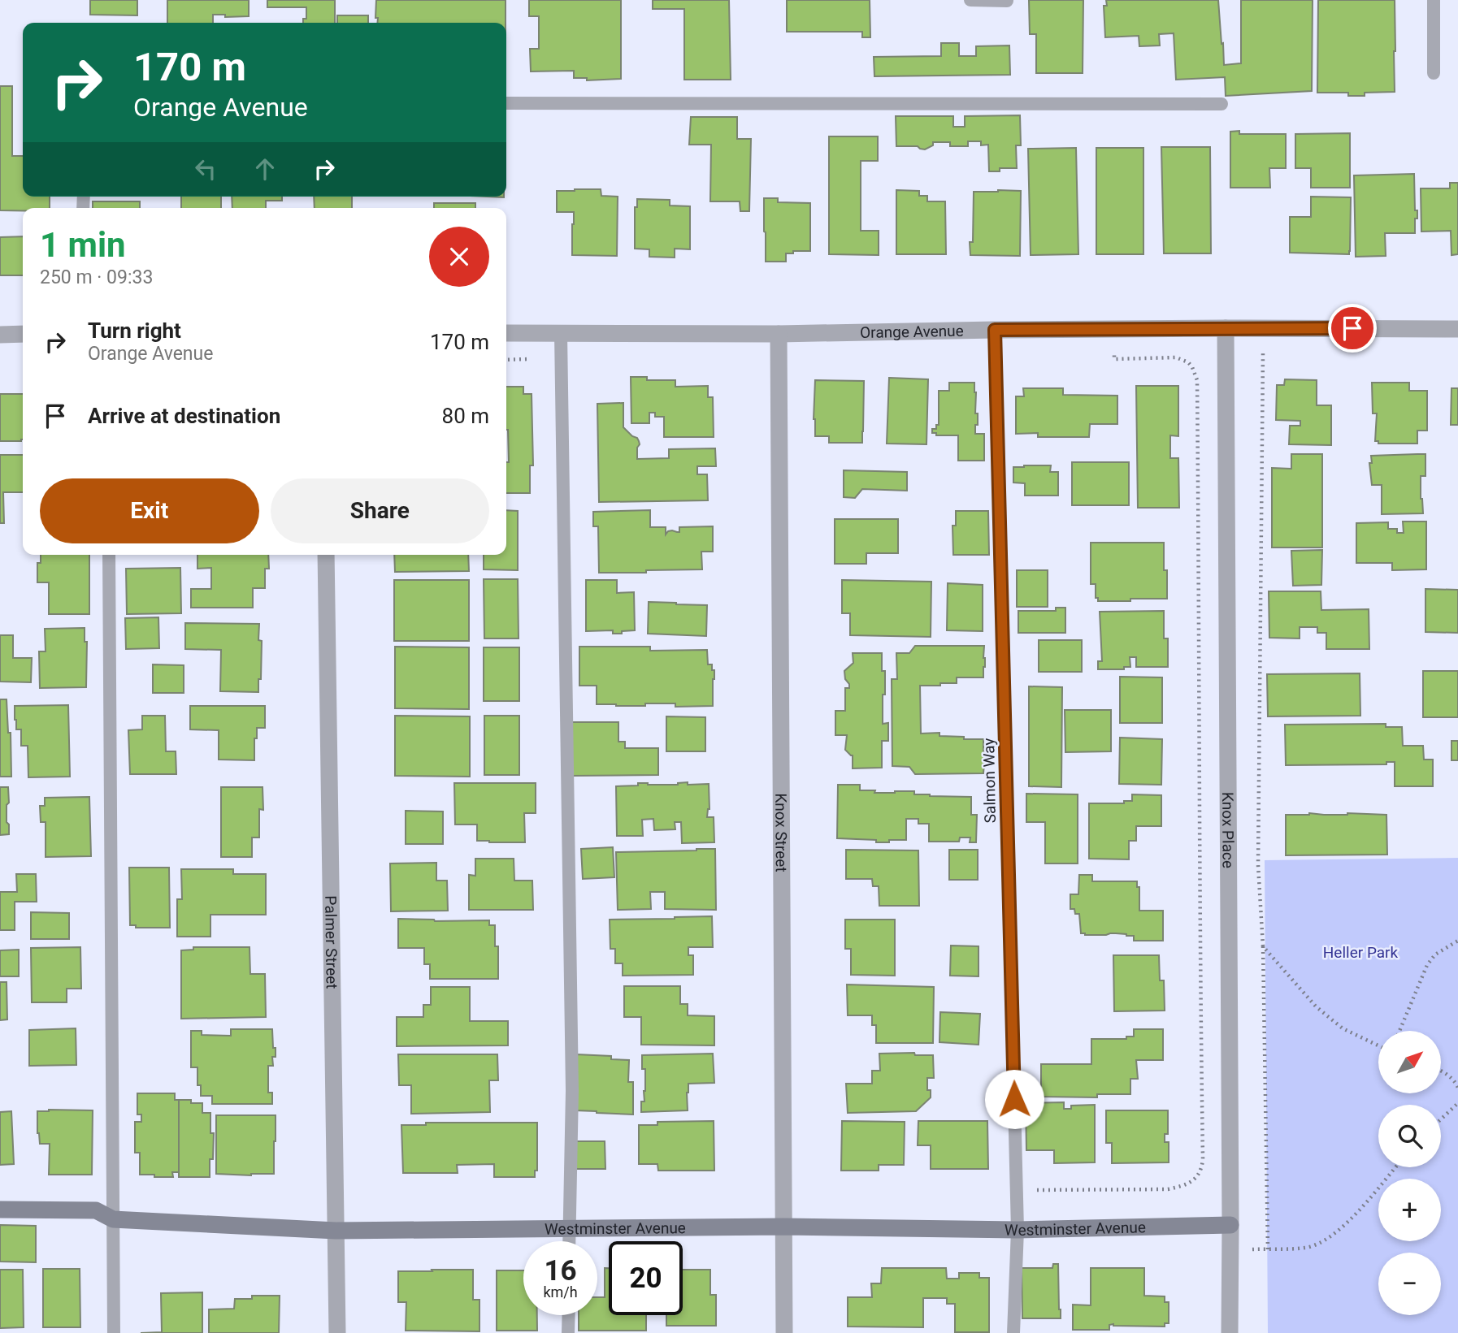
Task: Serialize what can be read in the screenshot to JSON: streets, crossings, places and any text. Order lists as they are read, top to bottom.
{
  "streets": {
    "street": [
      "Orange Avenue",
      "Knox Place",
      "Knox Street",
      "Palmer Street",
      "Westminster Avenue"
    ],
    "lane": ["Salmon Way"]
  },
  "crossings": [
    ["Orange Avenue", "Salmon Way"],
    ["Orange Avenue", "Knox Place"],
    ["Orange Avenue", "Knox Street"],
    ["Salmon Way", "Westminster Avenue"],
    ["Knox Place", "Westminster Avenue"],
    ["Knox Street", "Westminster Avenue"],
    ["Palmer Street", "Westminster Avenue"]
  ],
  "parks": ["Heller Park"],
  "north": "top right",
  "page": {
    "turn": ["170 m", "Orange Avenue"],
    "heading": ["1 min", "250 m · 09:33"],
    "list": [
      {
        "name": "Turn right",
        "note": "Orange Avenue",
        "value": "170 m"
      },
      {
        "name": "Arrive at destination",
        "value": "80 m"
      }
    ],
    "buttons": ["Exit", "Share"],
    "map_buttons": ["+", "−"],
    "speed": "16 km/h",
    "limit": "20"
  }
}
